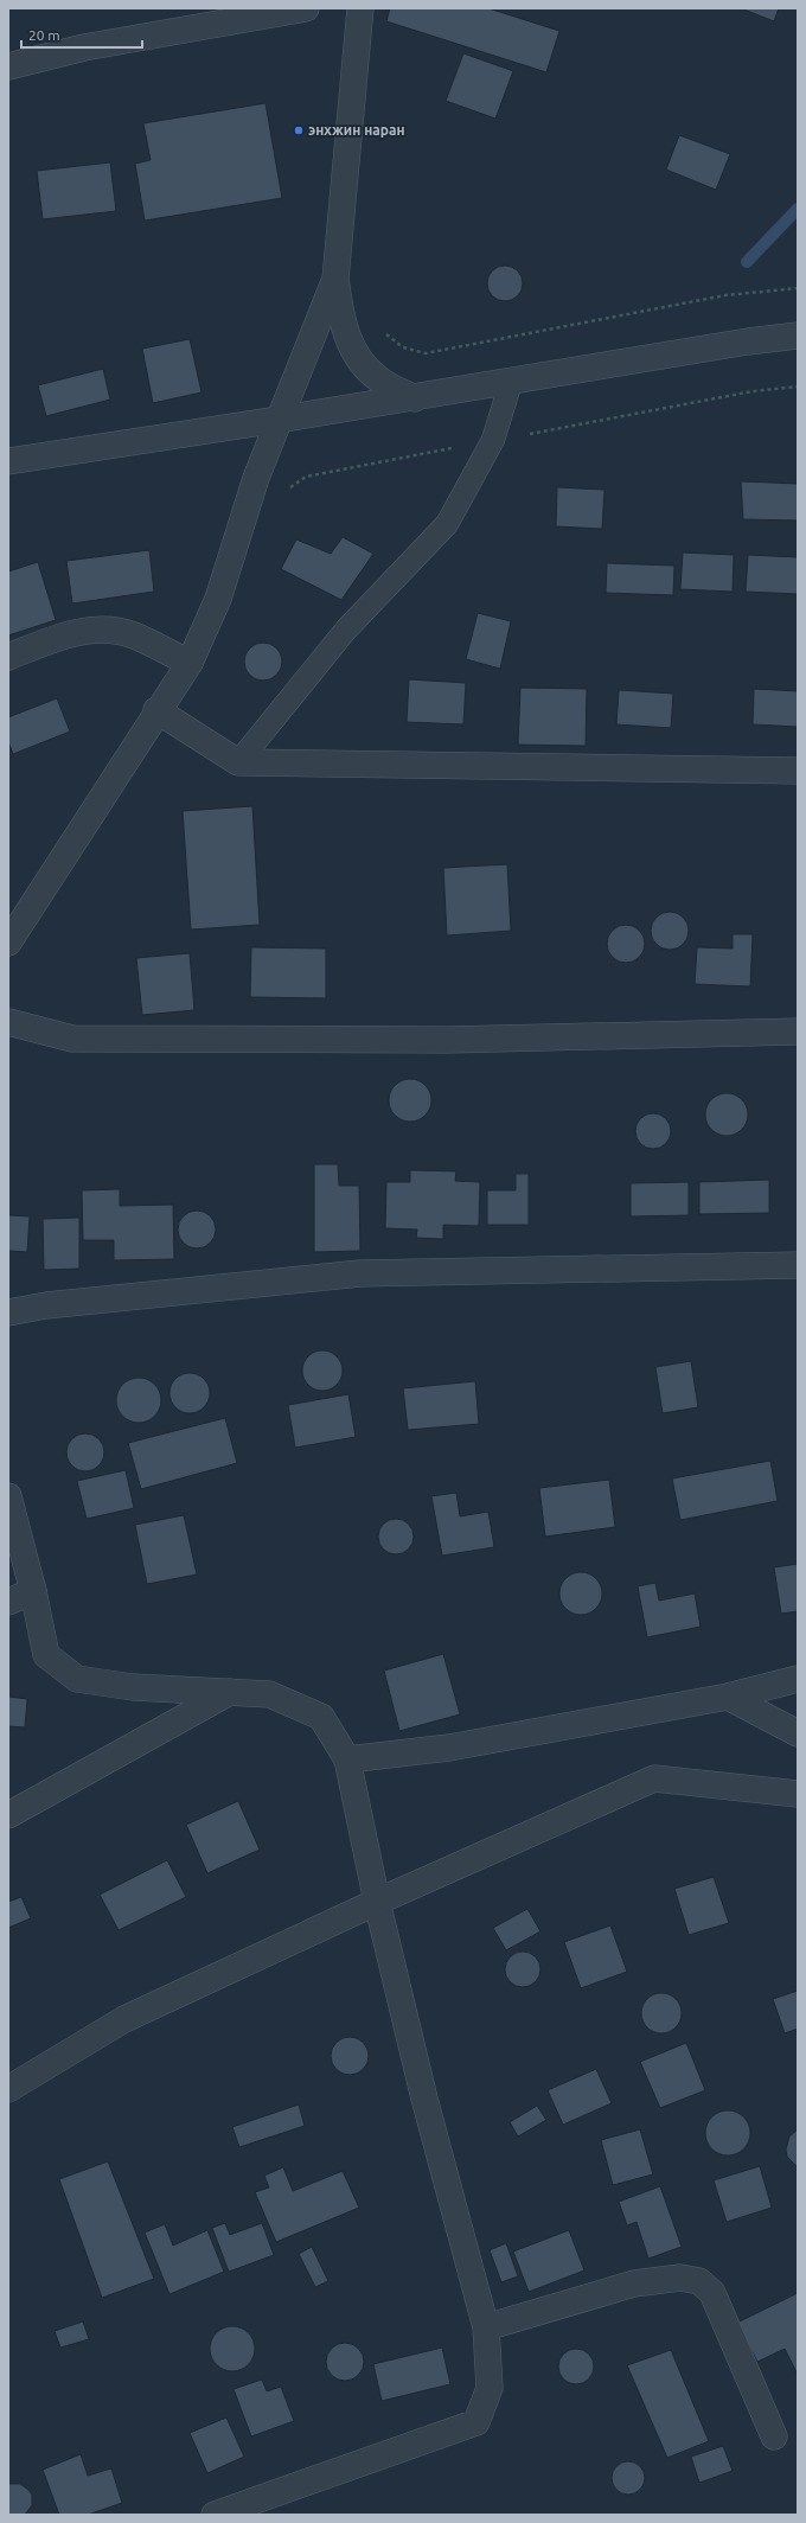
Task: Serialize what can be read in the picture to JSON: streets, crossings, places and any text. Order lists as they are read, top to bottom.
{
  "places": ["энхжин наран"],
  "scale_bar": "20 m"
}
